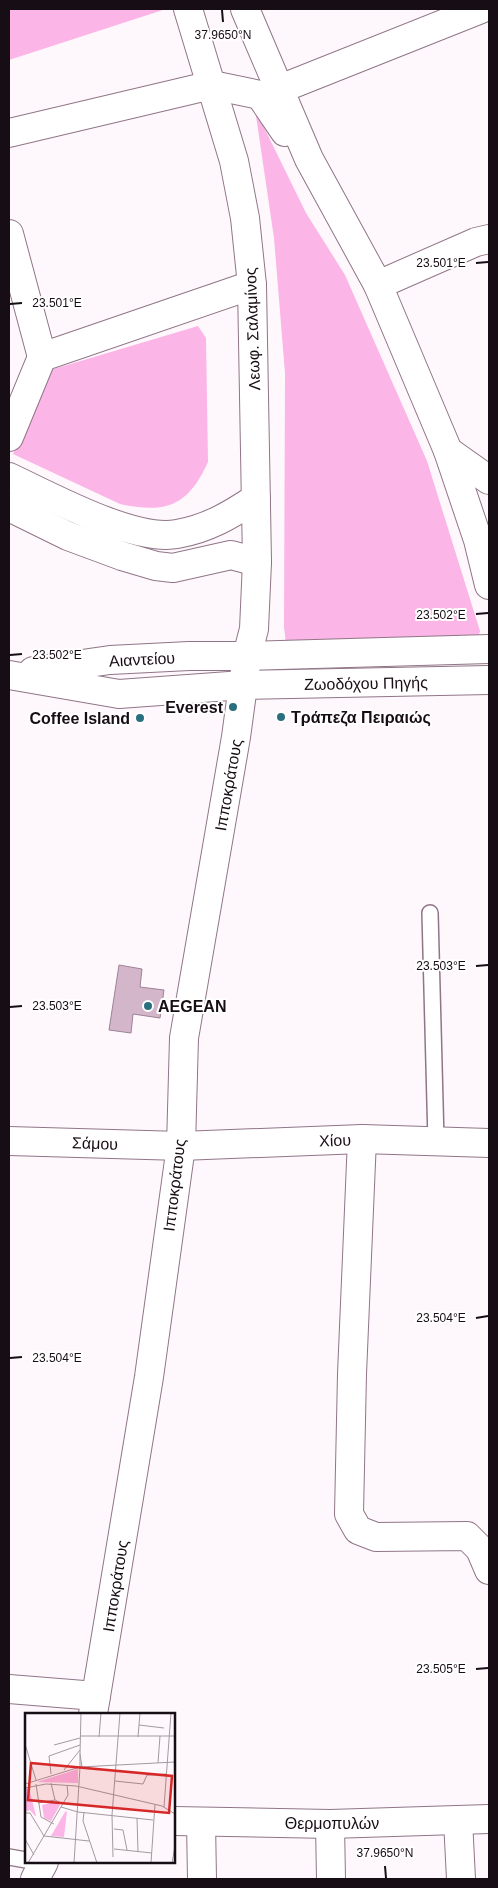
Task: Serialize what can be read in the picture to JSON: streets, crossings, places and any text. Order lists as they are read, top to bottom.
{
  "streets": {
    "main road": [
      "Λεωφ. Σαλαμίνος",
      "Αιαντείου",
      "Ζωοδόχου Πηγής",
      "Ιπποκράτους",
      "Χίου",
      "Σάμου",
      "Θερμοπυλών"
    ]
  },
  "crossings": [
    ["Λεωφ. Σαλαμίνος", "Αιαντείου"],
    ["Λεωφ. Σαλαμίνος", "Ζωοδόχου Πηγής"],
    ["Λεωφ. Σαλαμίνος", "Ιπποκράτους"],
    ["Αιαντείου", "Ζωοδόχου Πηγής"],
    ["Αιαντείου", "Ιπποκράτους"],
    ["Ζωοδόχου Πηγής", "Ιπποκράτους"],
    ["Ιπποκράτους", "Χίου"],
    ["Ιπποκράτους", "Σάμου"],
    ["Χίου", "Σάμου"]
  ],
  "places": [
    "Everest",
    "Τράπεζα Πειραιώς",
    "Coffee Island",
    "AEGEAN"
  ],
  "coordinates": [
    "37.9650°N",
    "23.501°E",
    "23.502°E",
    "23.503°E",
    "23.504°E",
    "23.505°E"
  ]
}
